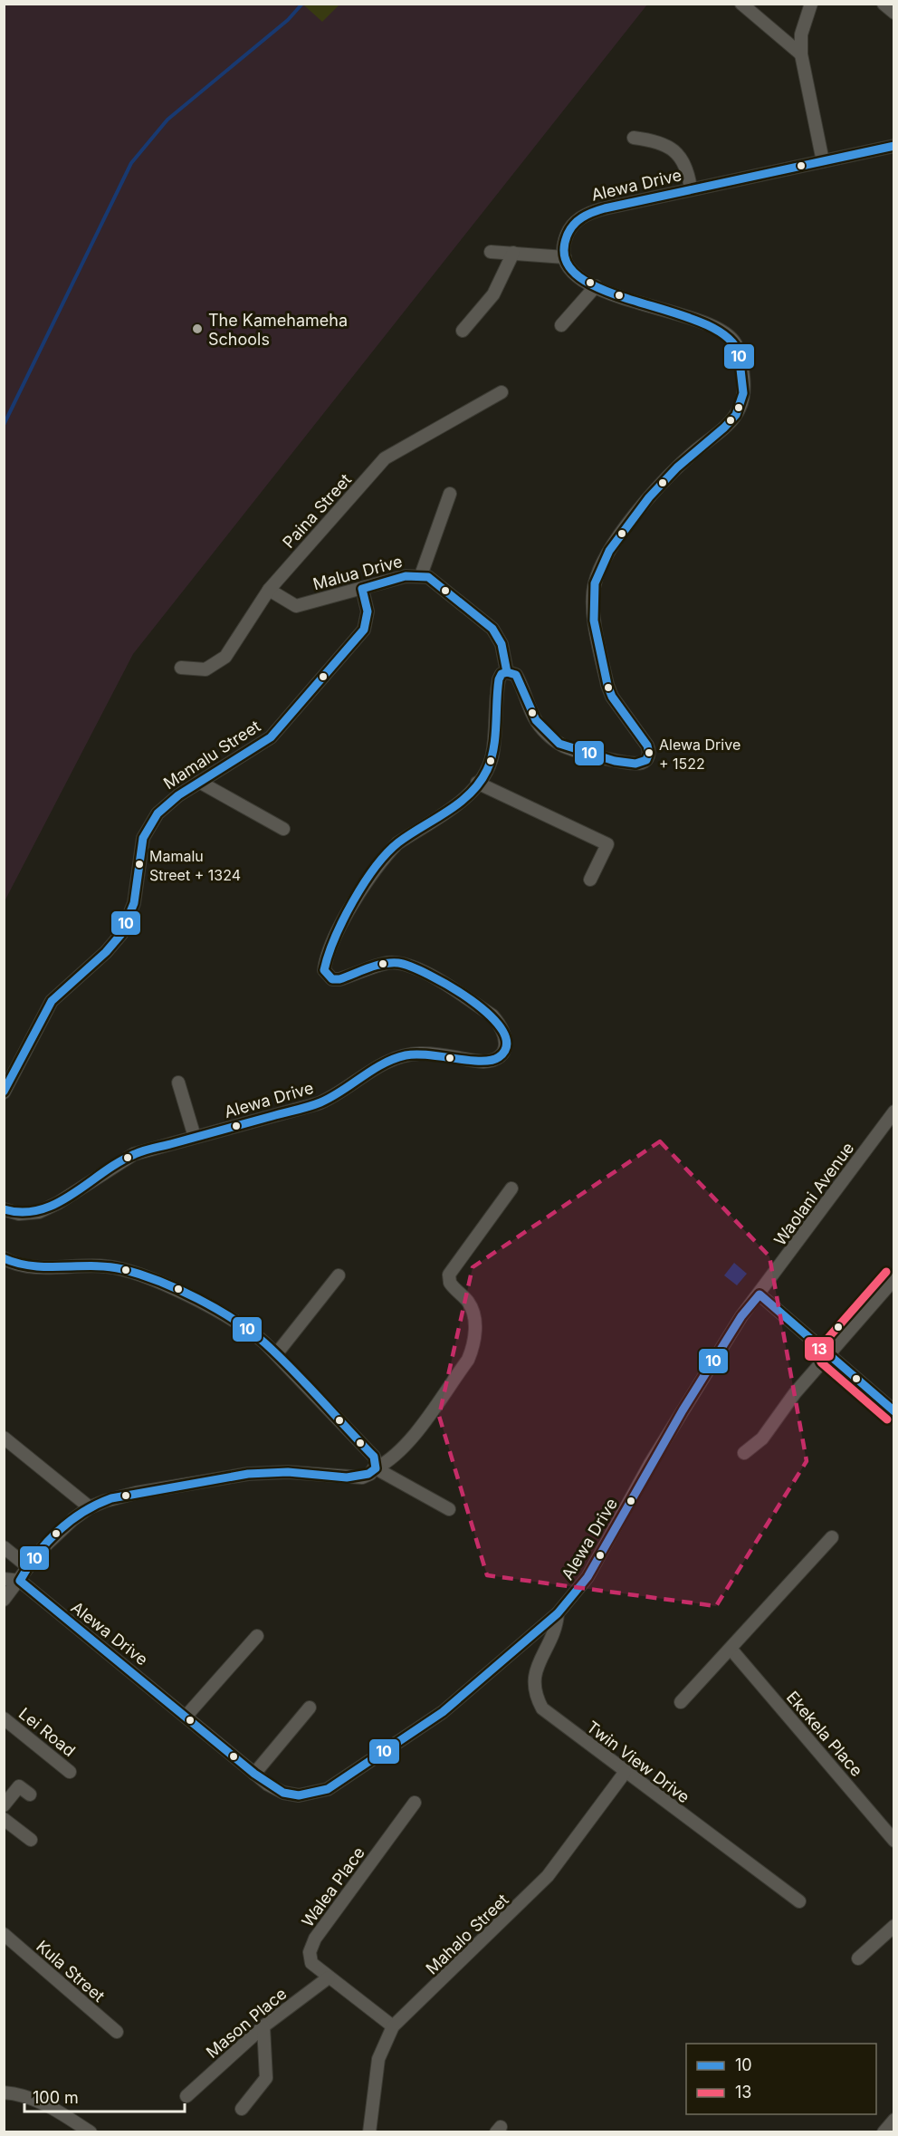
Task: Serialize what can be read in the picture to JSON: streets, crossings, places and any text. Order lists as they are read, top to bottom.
{
  "streets": {
    "street": [
      "Alewa Drive",
      "Paina Street",
      "Malua Drive",
      "Mamalu Street",
      "Waolani Avenue",
      "Lei Road",
      "Ekekela Place",
      "Twin View Drive",
      "Walea Place",
      "Mahalo Street",
      "Kula Street",
      "Mason Place"
    ]
  },
  "crossings": [
    ["Alewa Drive", "Malua Drive"],
    ["Alewa Drive", "Waolani Avenue"],
    ["Alewa Drive", "Twin View Drive"],
    ["Paina Street", "Malua Drive"],
    ["Malua Drive", "Mamalu Street"],
    ["Twin View Drive", "Mahalo Street"],
    ["Walea Place", "Mahalo Street"],
    ["Walea Place", "Mason Place"]
  ],
  "places": ["The Kamehameha Schools", "Alewa Drive + 1522", "Mamalu Street + 1324"],
  "lines": ["transit line 10", "transit line 13"],
  "legend": ["10", "13"],
  "scale_bar": "100 m"
}
